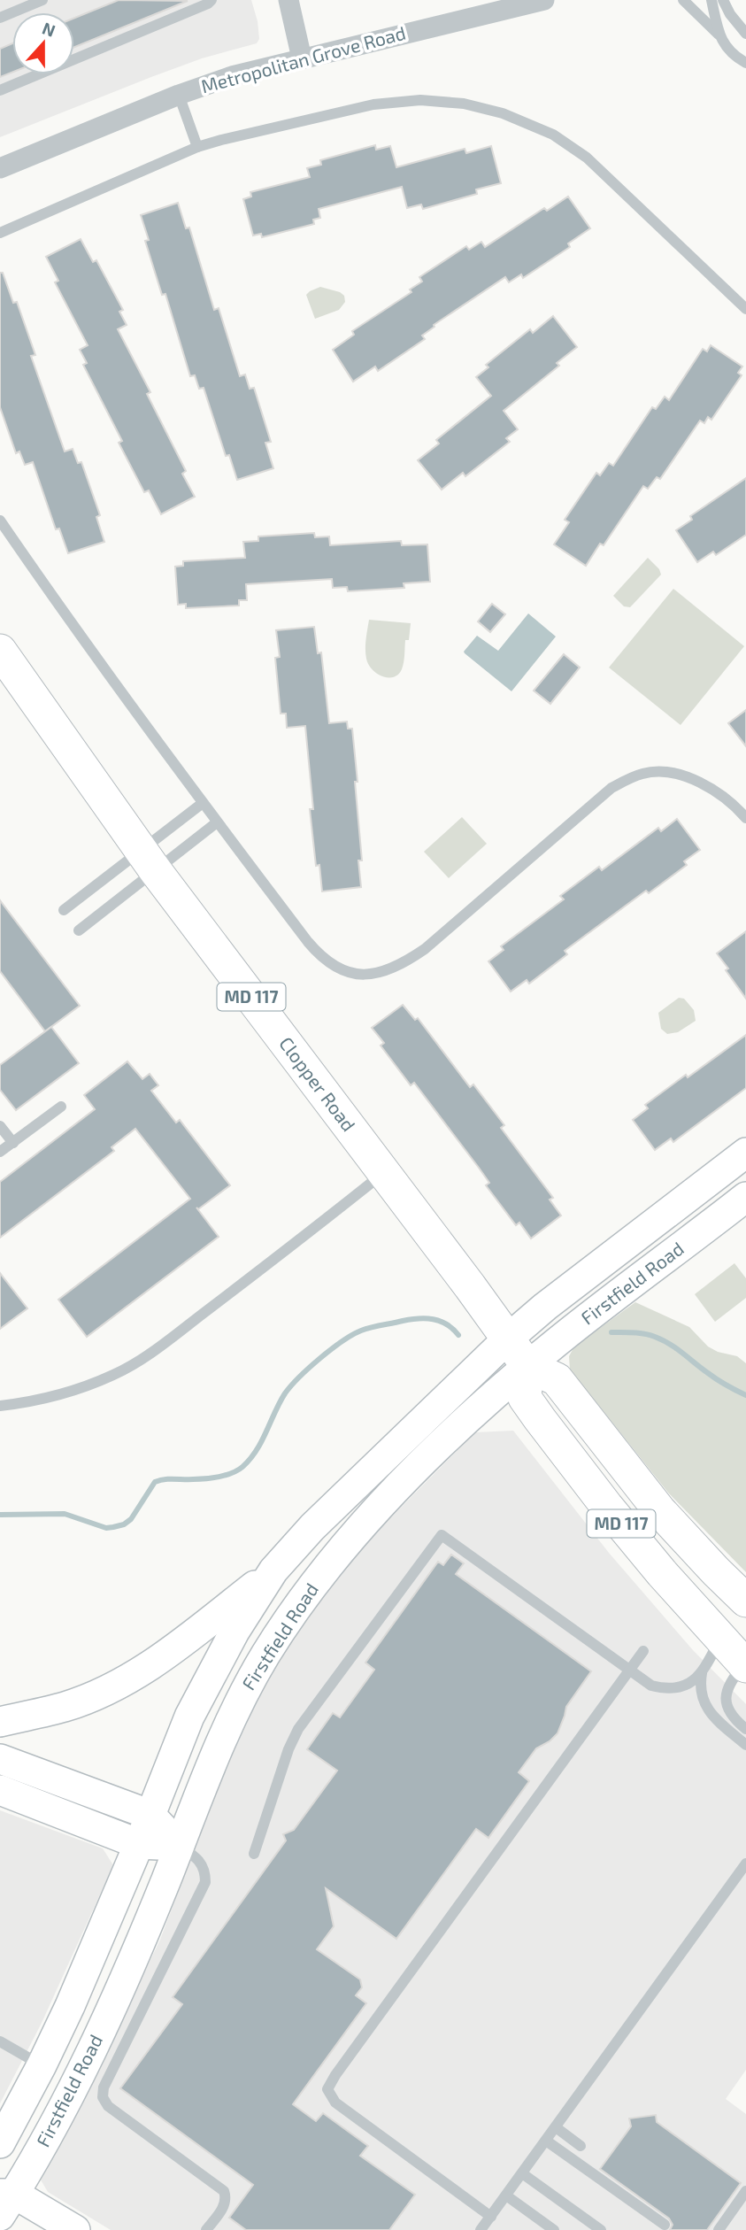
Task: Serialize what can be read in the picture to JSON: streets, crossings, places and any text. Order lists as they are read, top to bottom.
{
  "streets": {
    "main road": ["MD 117", "Clopper Road"],
    "street": ["Metropolitan Grove Road", "Firstfield Road"]
  },
  "crossings": [
    ["MD 117", "Clopper Road"],
    ["MD 117", "Firstfield Road"],
    ["Clopper Road", "Firstfield Road"]
  ],
  "north": "top"
}
